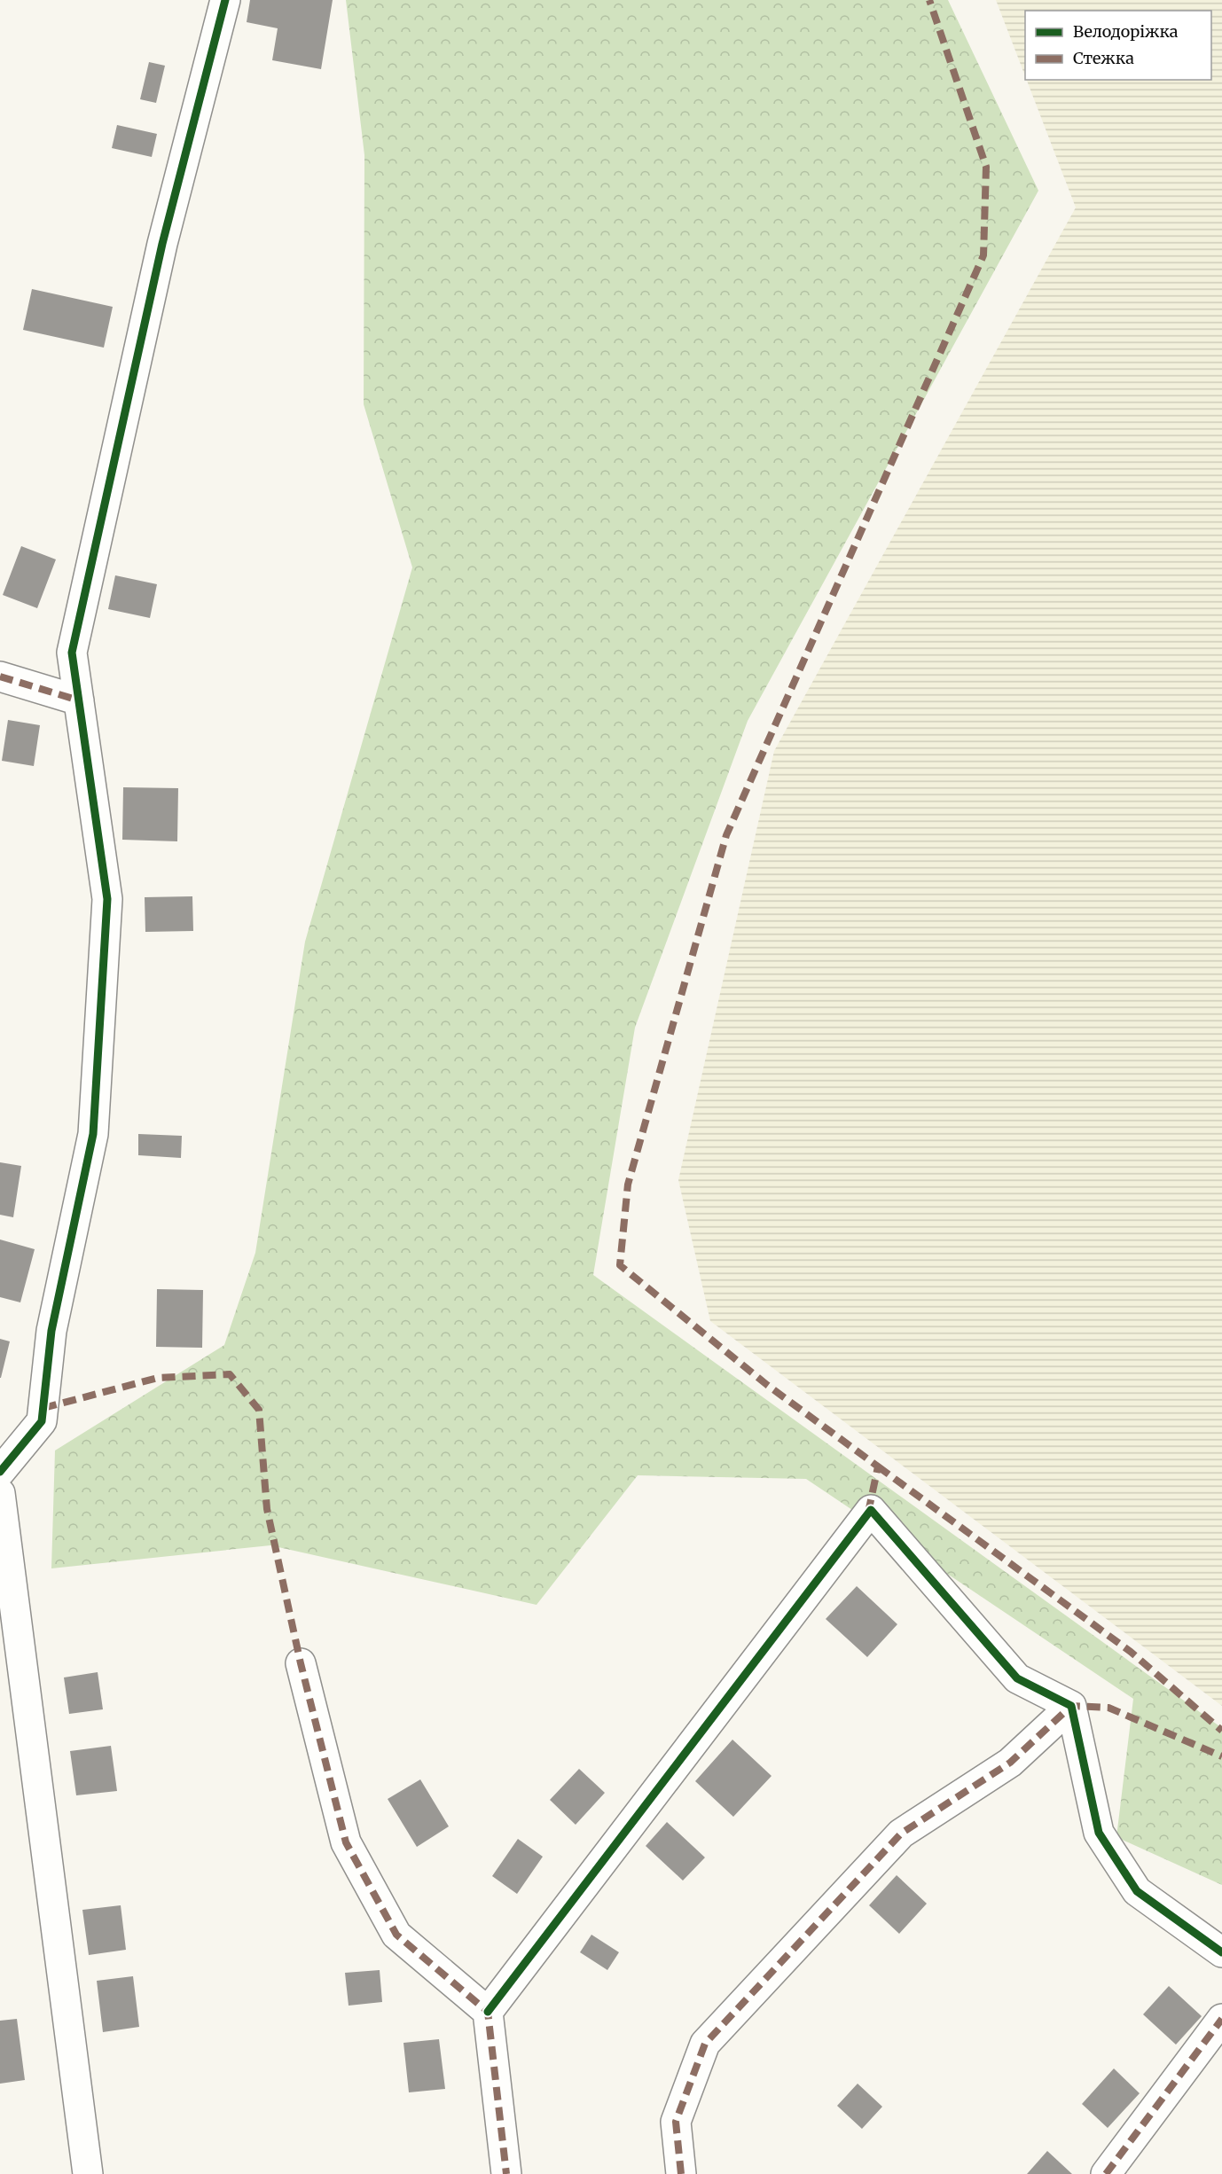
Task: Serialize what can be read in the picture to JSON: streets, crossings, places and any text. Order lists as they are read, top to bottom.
{
  "legend": ["Велодоріжка", "Стежка"]
}
